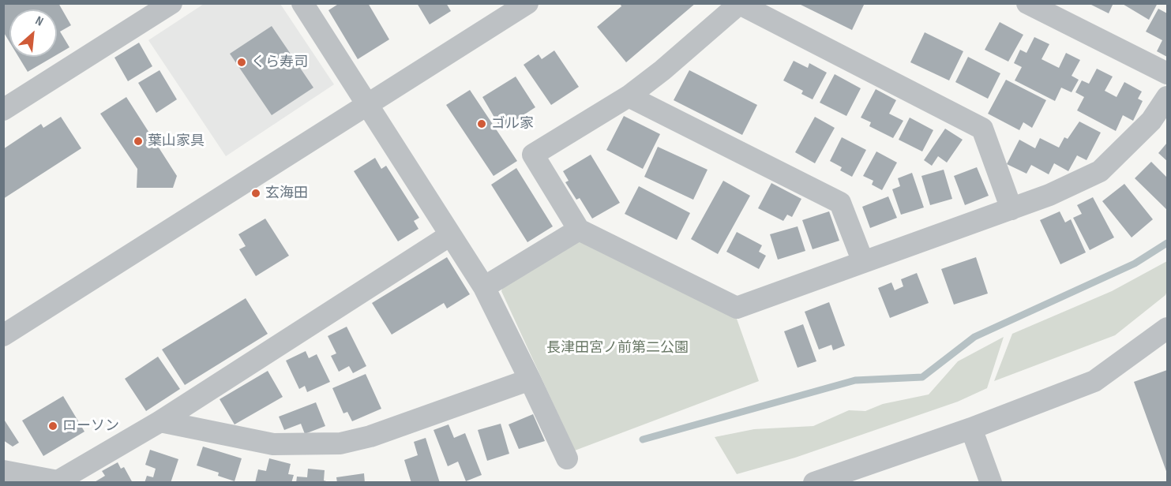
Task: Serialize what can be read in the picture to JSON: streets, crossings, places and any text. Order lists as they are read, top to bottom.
{
  "parks": ["長津田宮ノ前第二公園"],
  "places": [
    "くら寿司",
    "ゴル家",
    "葉山家具",
    "玄海田",
    "ローソン"
  ],
  "north": "top right"
}
